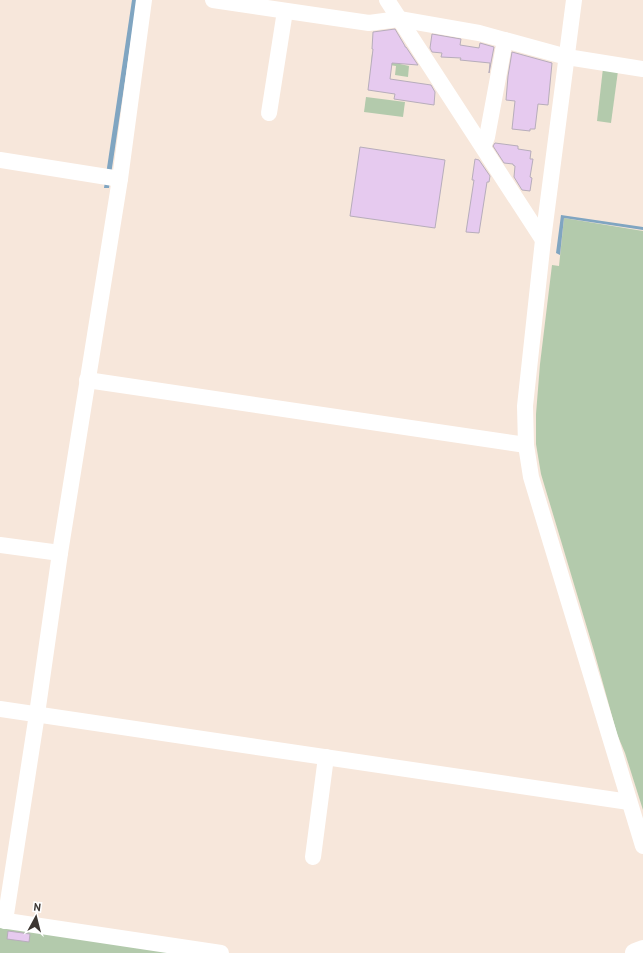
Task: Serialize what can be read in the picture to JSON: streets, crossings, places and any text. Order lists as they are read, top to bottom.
{
  "north": "top"
}
